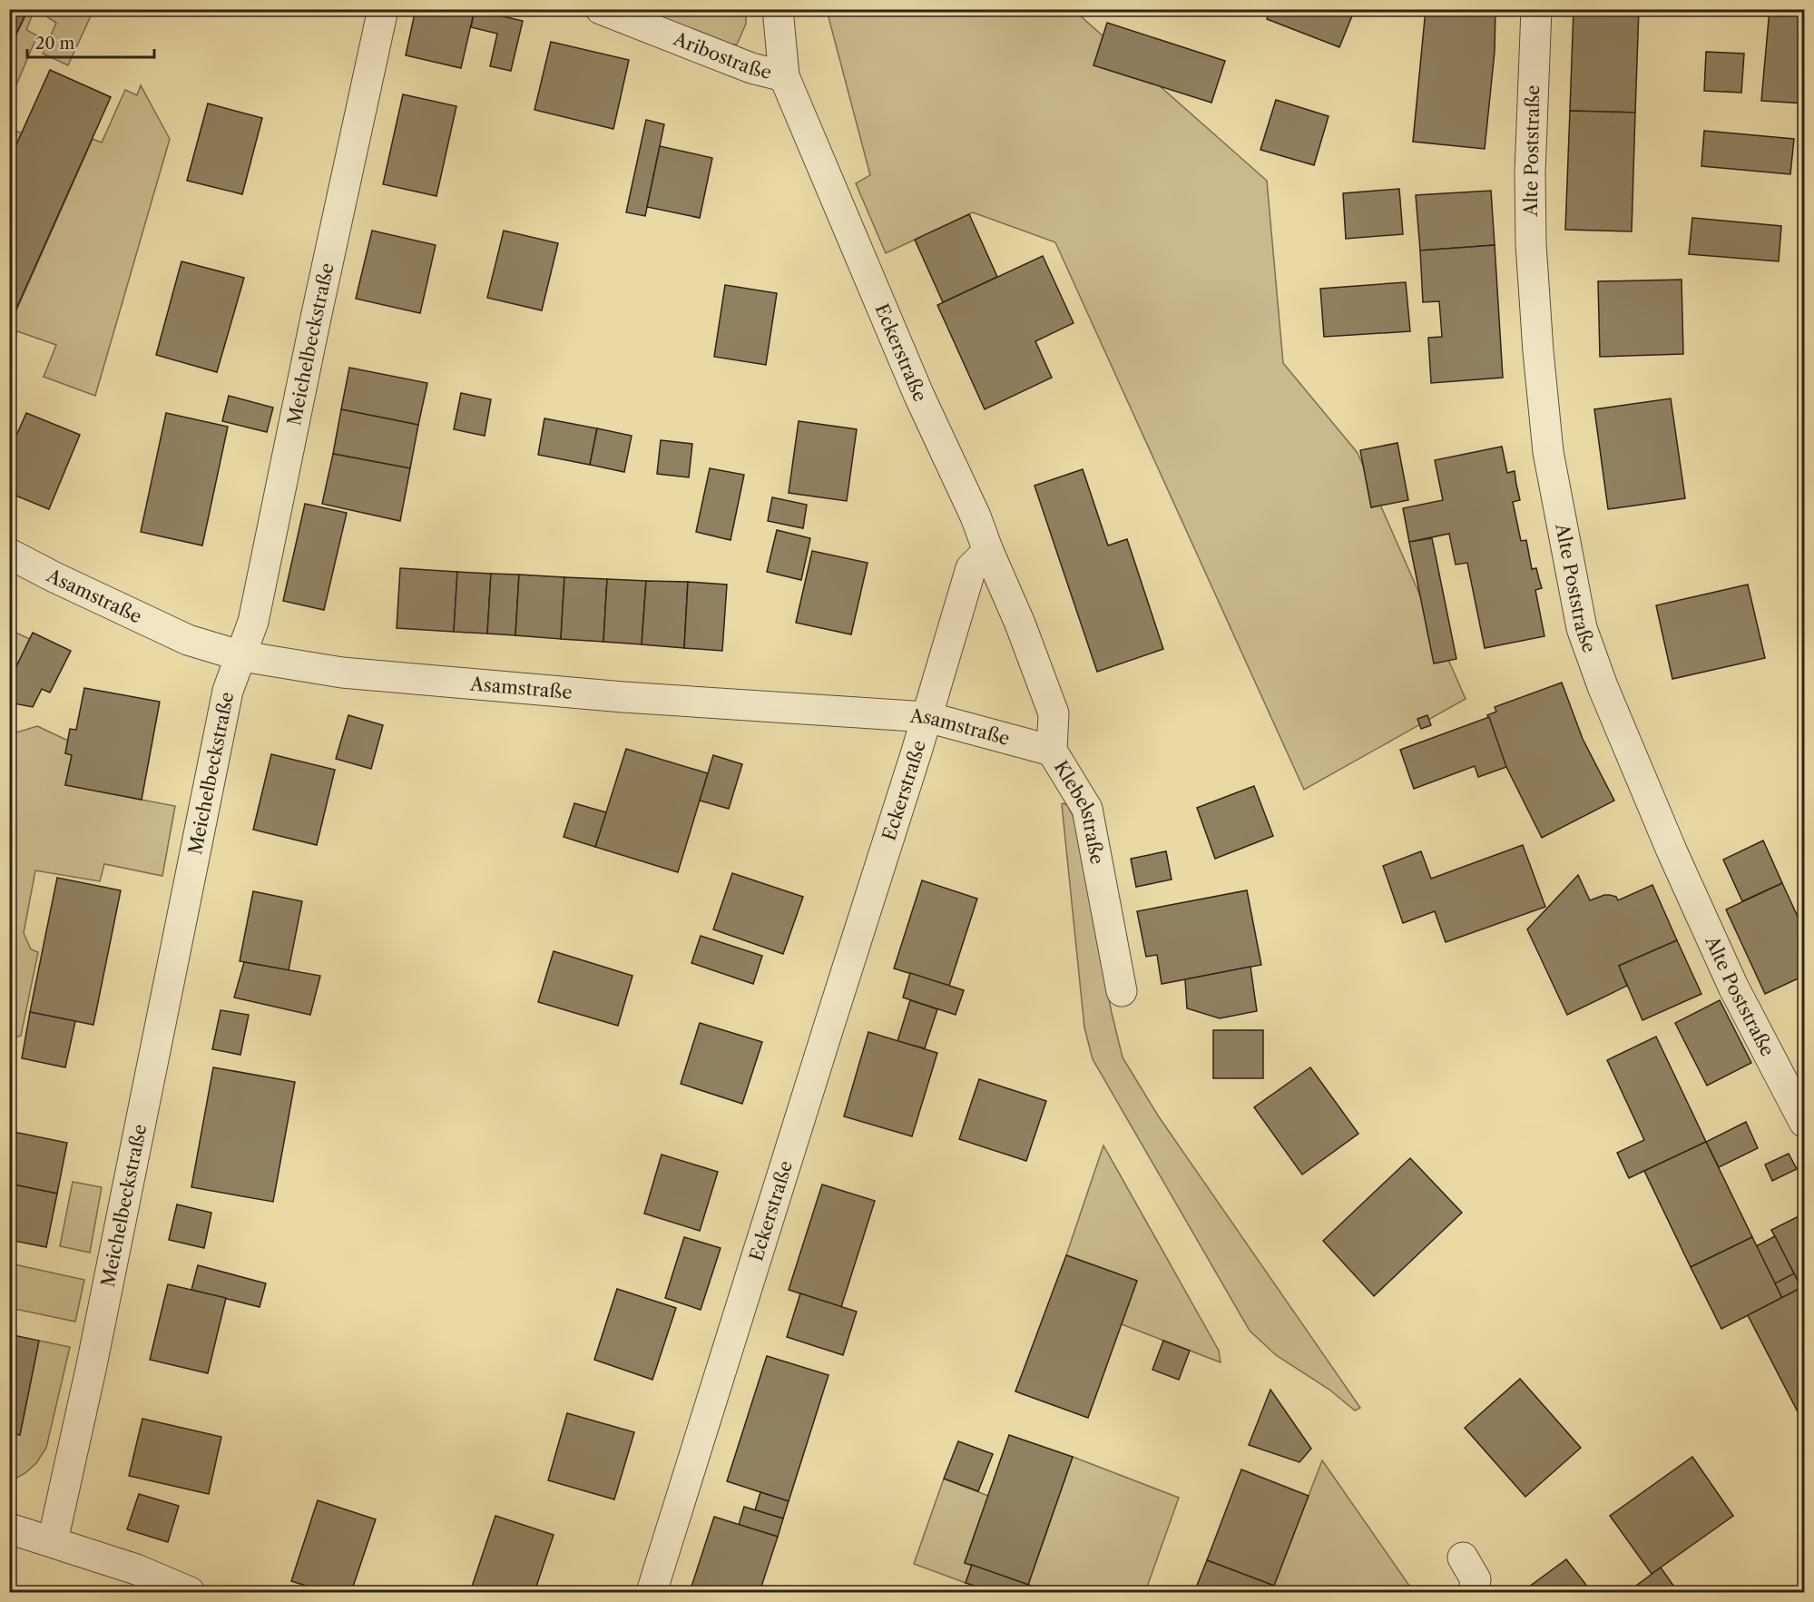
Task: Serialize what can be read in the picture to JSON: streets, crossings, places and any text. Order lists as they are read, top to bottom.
{
  "streets": {
    "street": [
      "Aribostraße",
      "Alte Poststraße",
      "Meichelbeckstraße",
      "Eckerstraße",
      "Asamstraße",
      "Klebelstraße"
    ]
  },
  "crossings": [
    ["Aribostraße", "Eckerstraße"],
    ["Meichelbeckstraße", "Asamstraße"],
    ["Eckerstraße", "Asamstraße"],
    ["Eckerstraße", "Klebelstraße"],
    ["Asamstraße", "Klebelstraße"]
  ],
  "scale_bar": "20 m"
}
